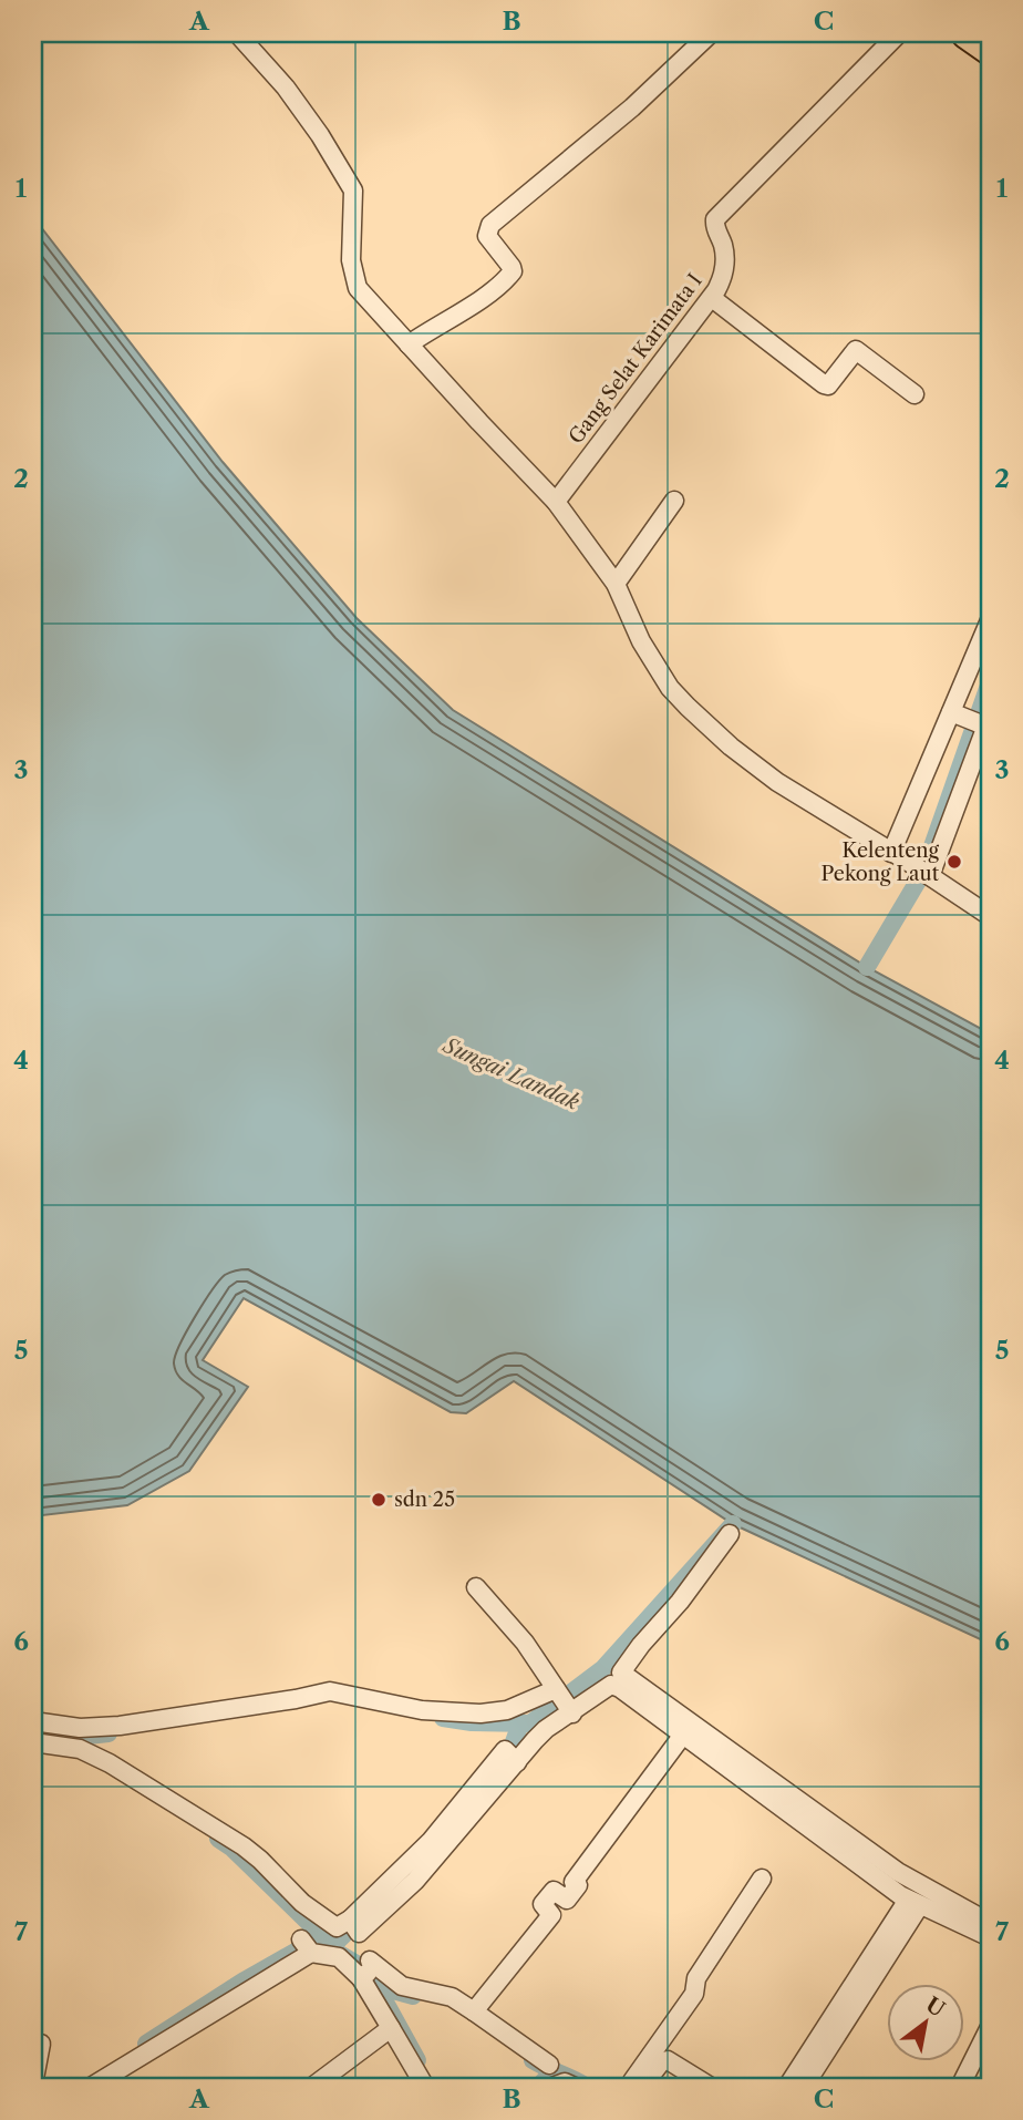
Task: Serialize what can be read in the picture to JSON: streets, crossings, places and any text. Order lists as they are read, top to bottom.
{
  "streets": {
    "street": ["Gang Selat Karimata I"]
  },
  "water": ["Sungai Landak"],
  "places": ["Kelenteng Pekong Laut", "sdn 25"],
  "north": "top right",
  "grid": {
    "columns": ["A", "B", "C"],
    "rows": [
      "1",
      "2",
      "3",
      "4",
      "5",
      "6",
      "7"
    ]
  }
}
